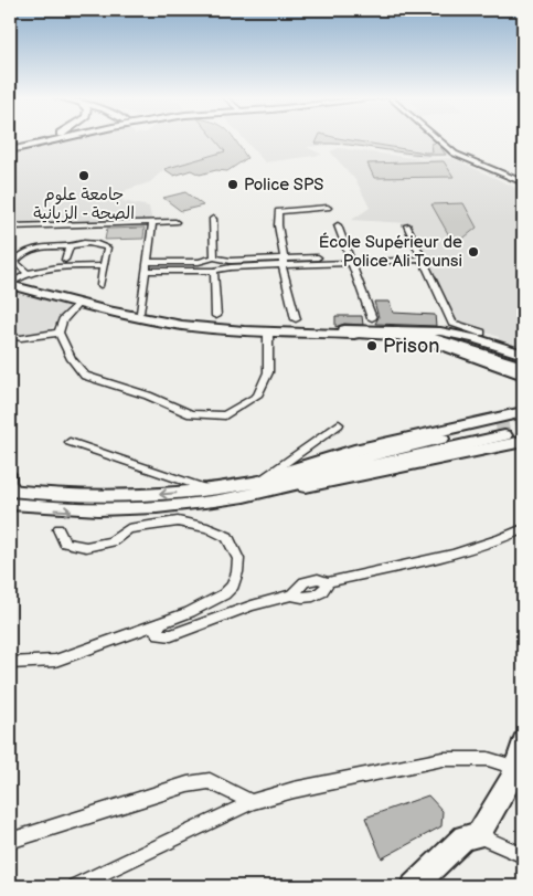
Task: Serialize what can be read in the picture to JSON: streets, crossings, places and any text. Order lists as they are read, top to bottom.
{
  "places": [
    "جامعة علوم الصحة - الزيانية",
    "Police SPS",
    "École Supérieur de Police Ali Tounsi",
    "Prison"
  ]
}
